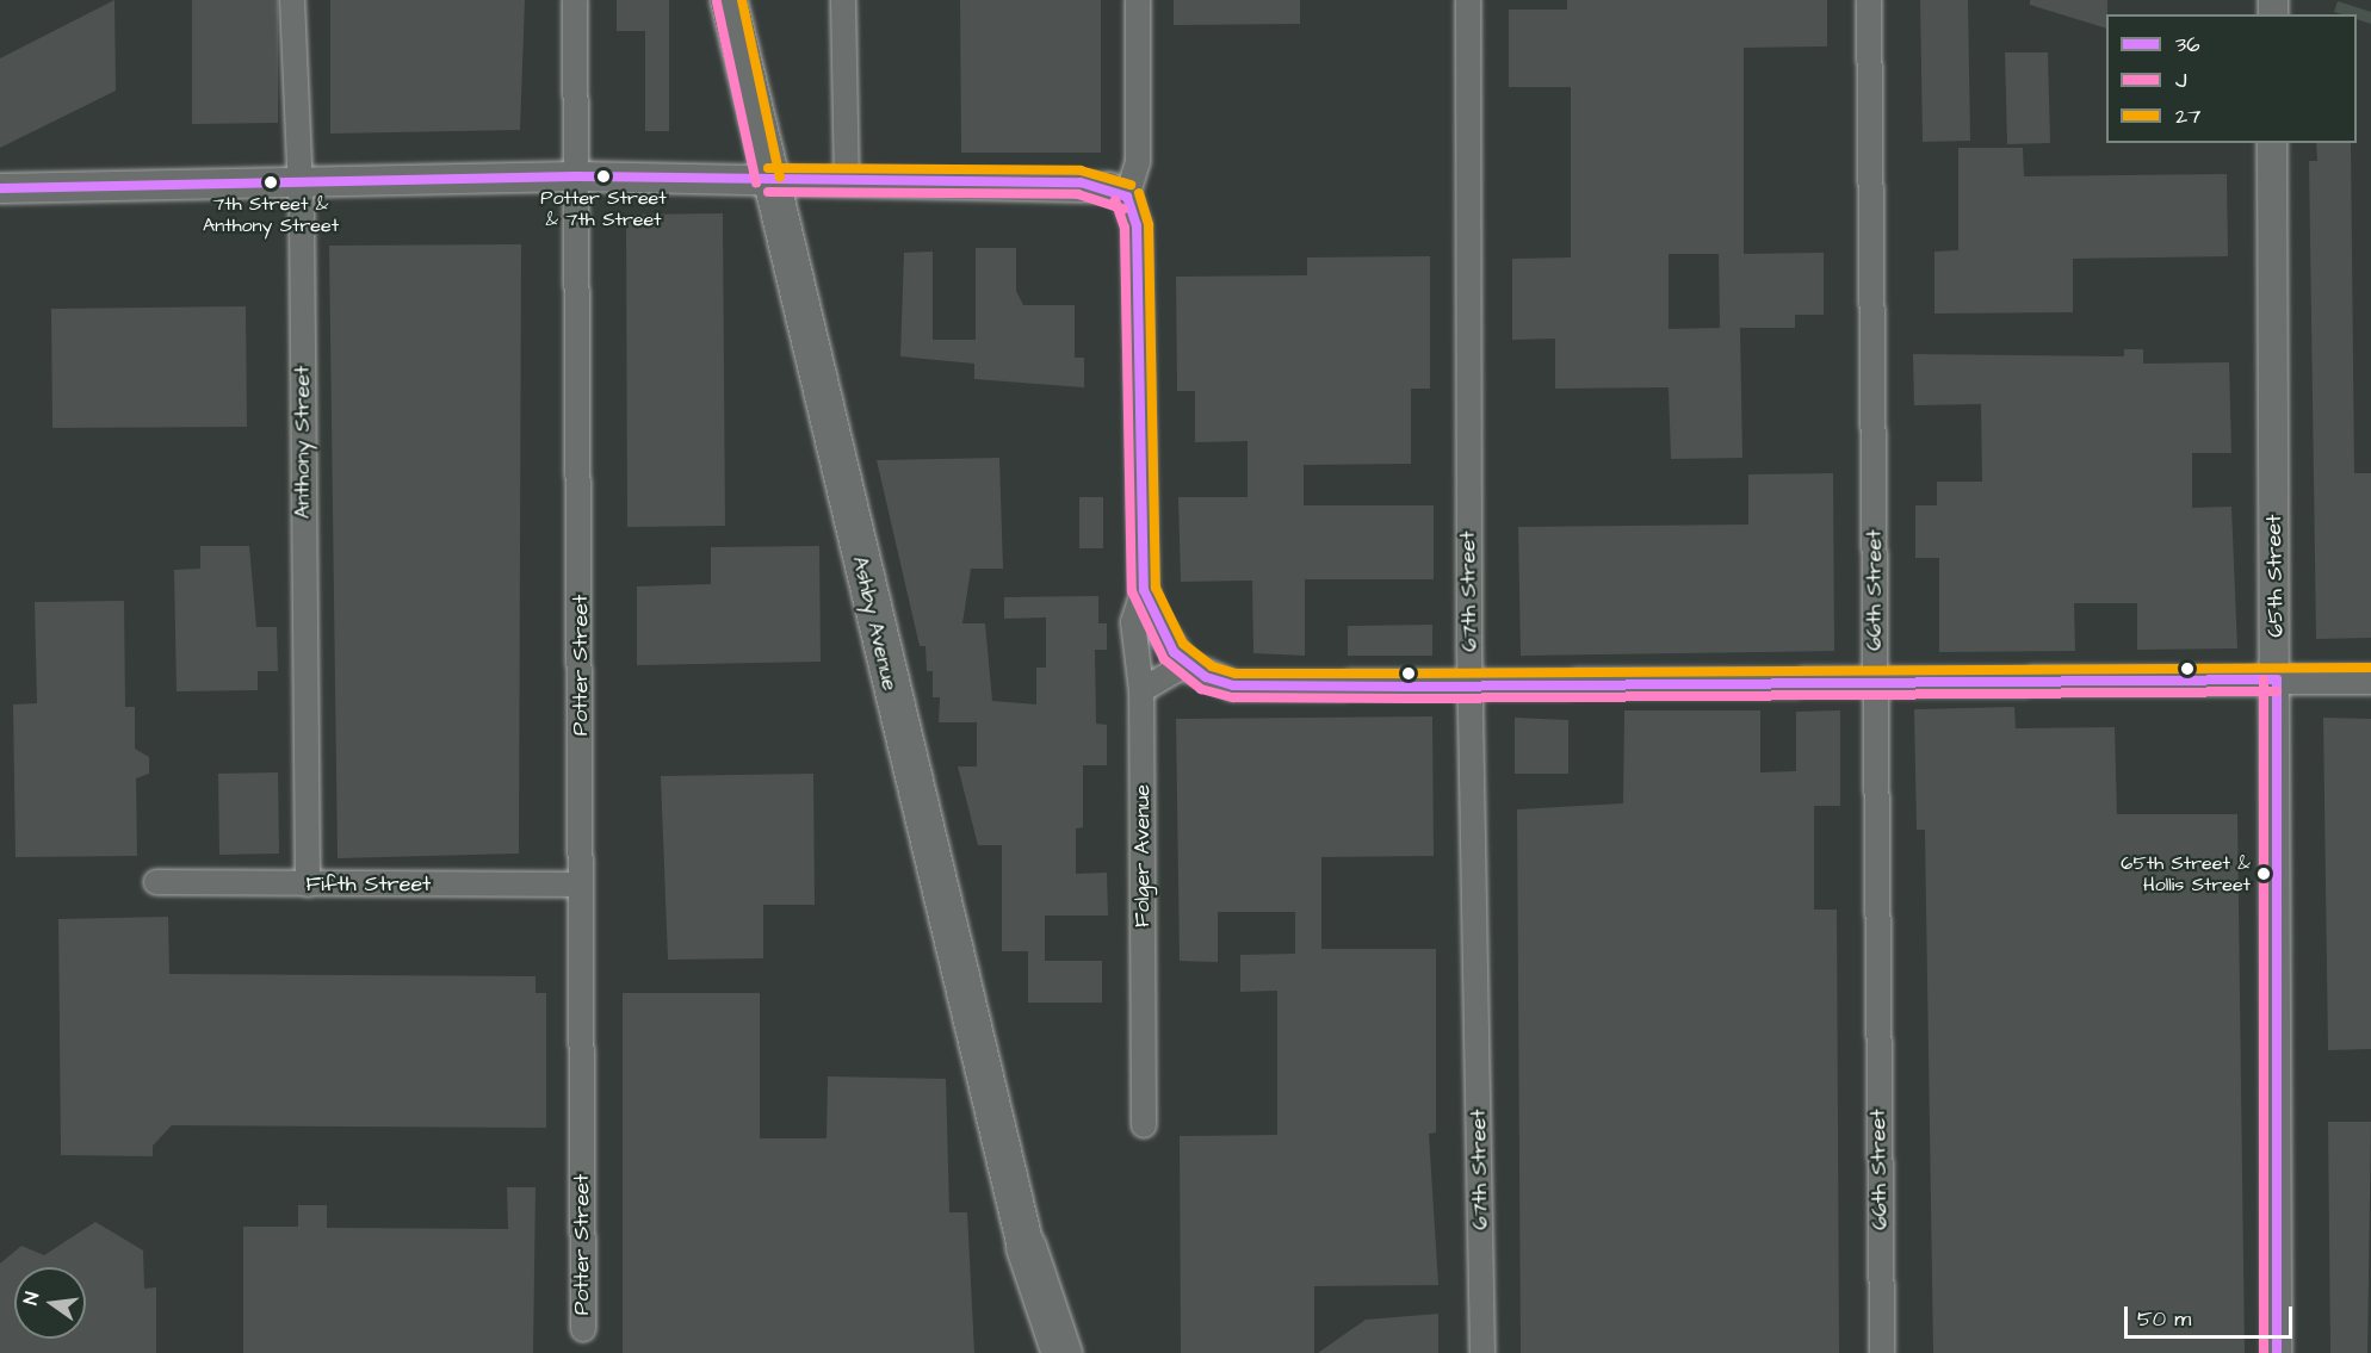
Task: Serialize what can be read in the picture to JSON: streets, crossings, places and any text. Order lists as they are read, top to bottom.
{
  "streets": {
    "main road": ["Ashby Avenue"],
    "street": [
      "Anthony Street",
      "65th Street",
      "66th Street",
      "67th Street",
      "Potter Street",
      "Folger Avenue",
      "Fifth Street"
    ]
  },
  "crossings": [
    ["Anthony Street", "Fifth Street"],
    ["Potter Street", "Fifth Street"]
  ],
  "places": ["Potter Street & 7th Street", "7th Street & Anthony Street", "65th Street & Hollis Street"],
  "lines": ["transit line 27", "transit line J", "transit line 36"],
  "legend": ["36", "J", "27"],
  "scale_bar": "50 m",
  "north": "left"
}
